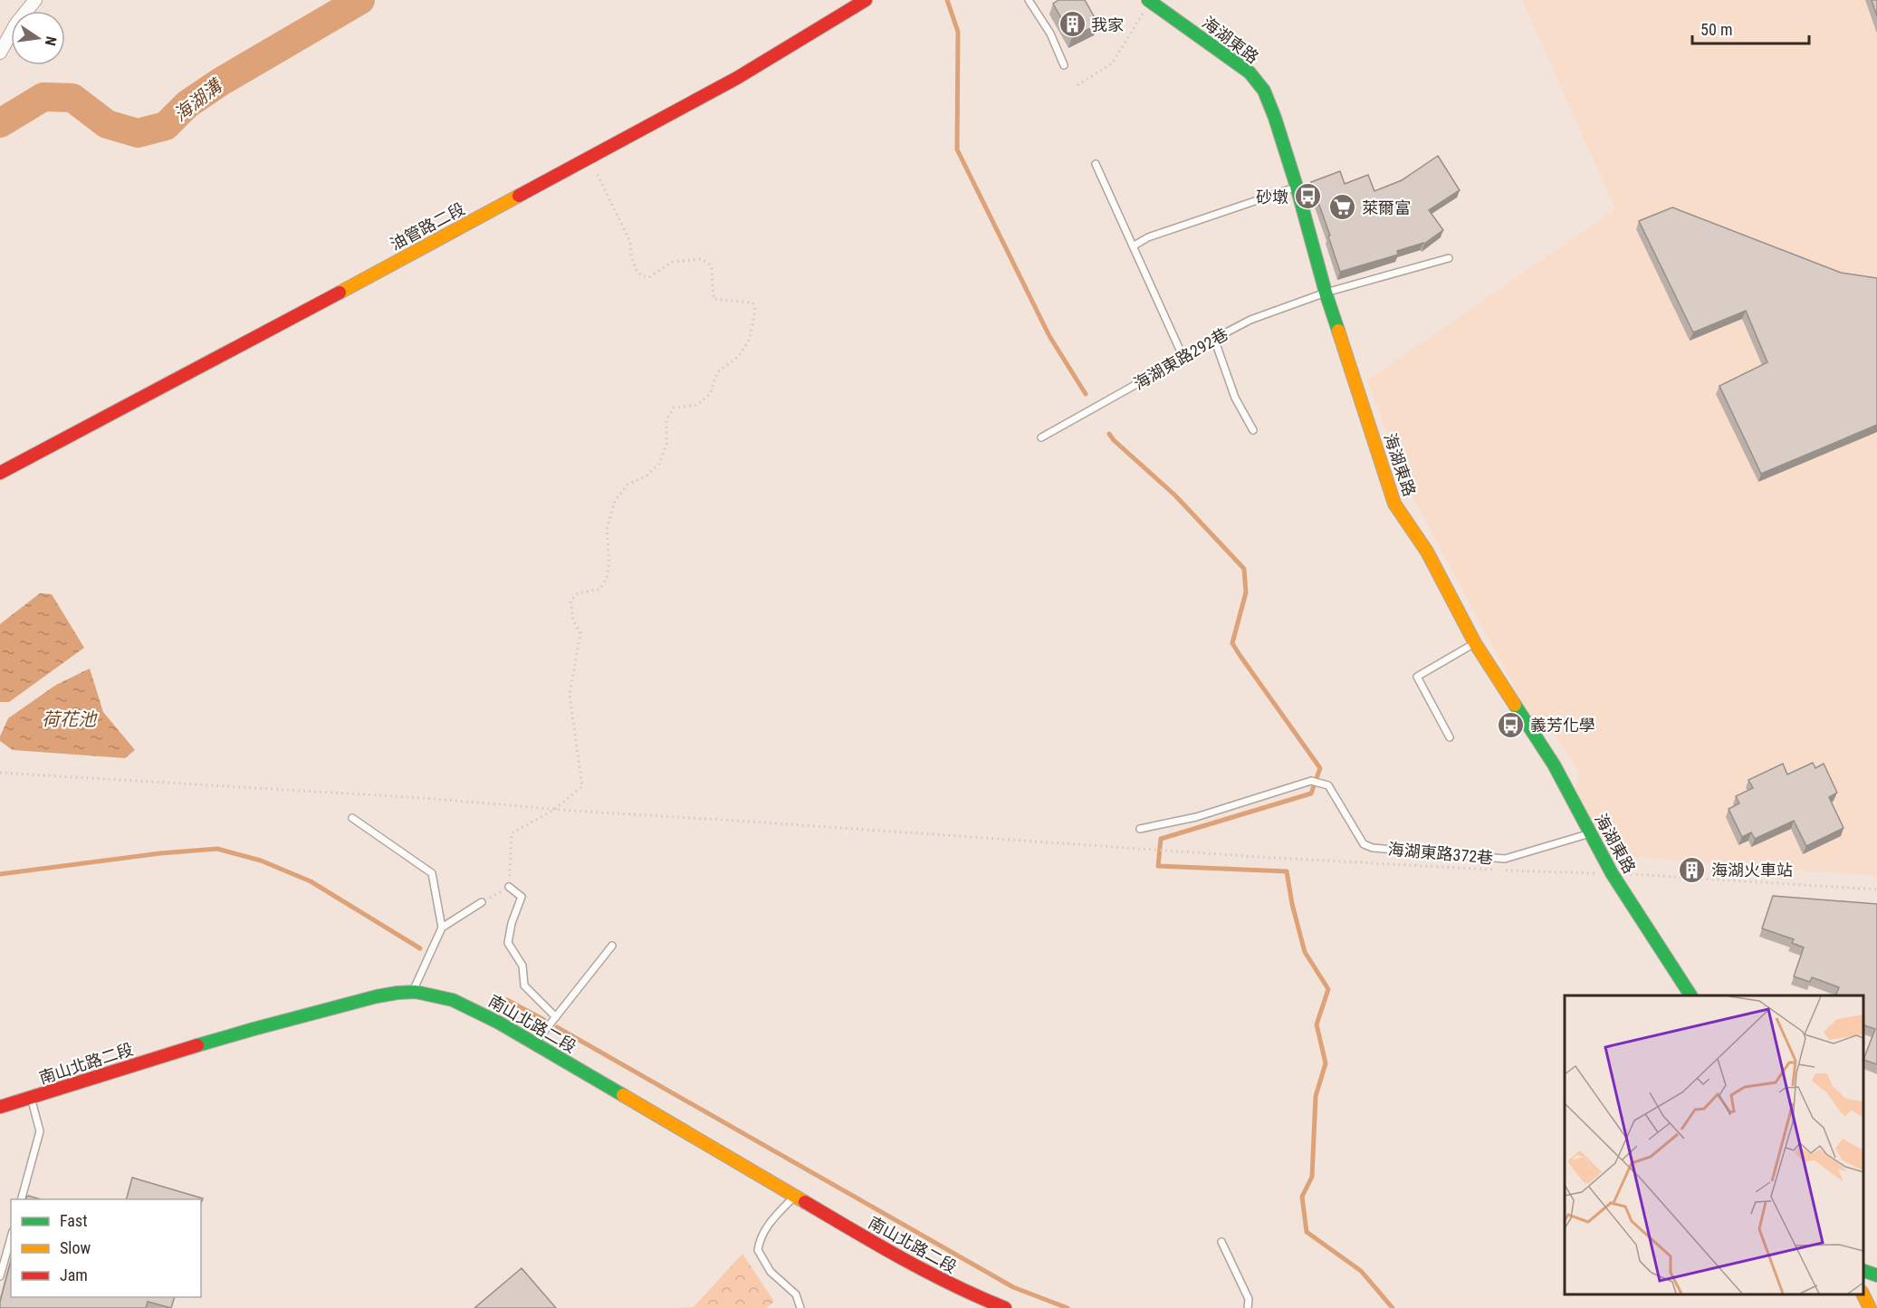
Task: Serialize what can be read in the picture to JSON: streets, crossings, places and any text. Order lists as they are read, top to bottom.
{
  "streets": {
    "street": ["海湖東路", "油管路二段", "南山北路二段"],
    "lane": ["海湖東路292巷", "海湖東路372巷"]
  },
  "crossings": [
    ["海湖東路", "海湖東路292巷"],
    ["海湖東路", "海湖東路372巷"]
  ],
  "water": ["海湖溝", "荷花池"],
  "places": {
    "building": ["我家", "海湖火車站"],
    "bus stop": ["砂墩", "義芳化學"],
    "supermarket": ["萊爾富"]
  },
  "legend": ["Fast", "Slow", "Jam"],
  "scale_bar": "50 m",
  "north": "right"
}
